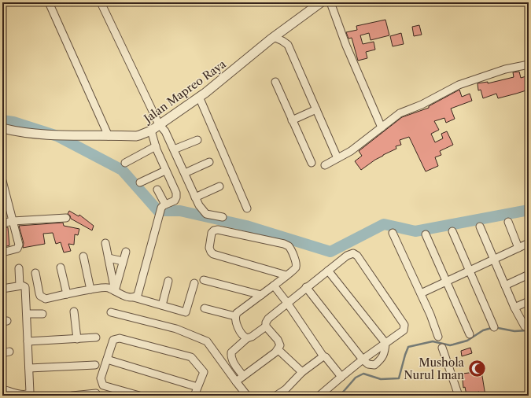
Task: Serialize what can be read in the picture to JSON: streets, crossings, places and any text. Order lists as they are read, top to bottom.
{
  "streets": {
    "street": ["Jalan Mapreo Raya"]
  },
  "places": {
    "mosque": ["Mushola Nurul Iman"]
  }
}
